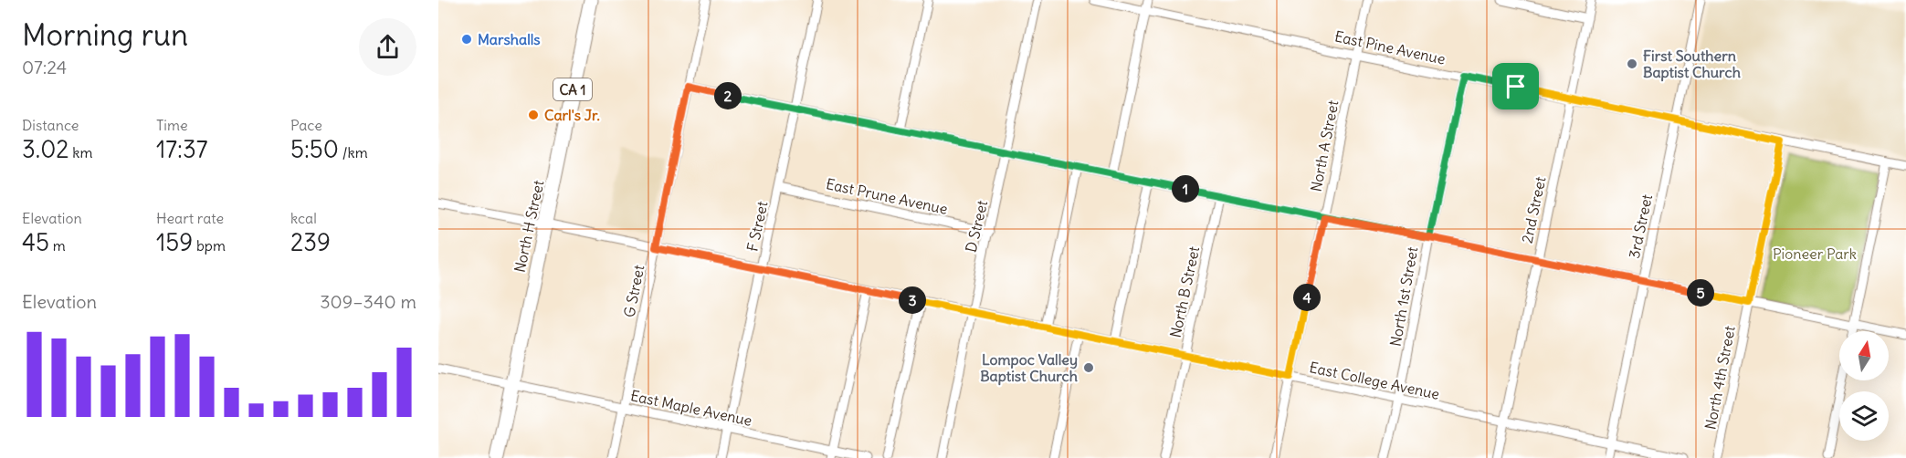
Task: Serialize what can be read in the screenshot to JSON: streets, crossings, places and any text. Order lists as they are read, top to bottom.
{
  "streets": {
    "highway": ["CA 1", "North H Street"],
    "street": [
      "East Pine Avenue",
      "North A Street",
      "East Prune Avenue",
      "2nd Street",
      "F Street",
      "D Street",
      "3rd Street",
      "G Street",
      "North B Street",
      "North 1st Street",
      "North 4th Street",
      "East College Avenue",
      "East Maple Avenue"
    ]
  },
  "crossings": [
    ["East Pine Avenue", "North A Street"],
    ["East Pine Avenue", "2nd Street"],
    ["East Pine Avenue", "3rd Street"],
    ["East Pine Avenue", "North 1st Street"],
    ["East Pine Avenue", "North 4th Street"],
    ["North A Street", "East College Avenue"],
    ["East Prune Avenue", "F Street"],
    ["East Prune Avenue", "D Street"],
    ["2nd Street", "East College Avenue"],
    ["North H Street", "East College Avenue"],
    ["North H Street", "East Maple Avenue"],
    ["F Street", "East College Avenue"],
    ["F Street", "East Maple Avenue"],
    ["D Street", "East College Avenue"],
    ["3rd Street", "East College Avenue"],
    ["G Street", "East College Avenue"],
    ["G Street", "East Maple Avenue"],
    ["North B Street", "East College Avenue"],
    ["North 1st Street", "East College Avenue"]
  ],
  "parks": ["Pioneer Park"],
  "places": [
    "Marshalls",
    "First Southern Baptist Church",
    "Carl's Jr.",
    "Lompoc Valley Baptist Church"
  ],
  "north": "top",
  "page": {
    "heading": ["Morning run", "07:24"],
    "pins": [
      "2",
      "1",
      "5",
      "4",
      "3"
    ],
    "stats": [
      ["Distance", "3.02 km"],
      ["Time", "17:37"],
      ["Pace", "5:50 /km"],
      ["Elevation", "45 m"],
      ["Heart rate", "159 bpm"],
      ["kcal", "239"]
    ],
    "chart": ["Elevation", "309–340 m"]
  }
}
